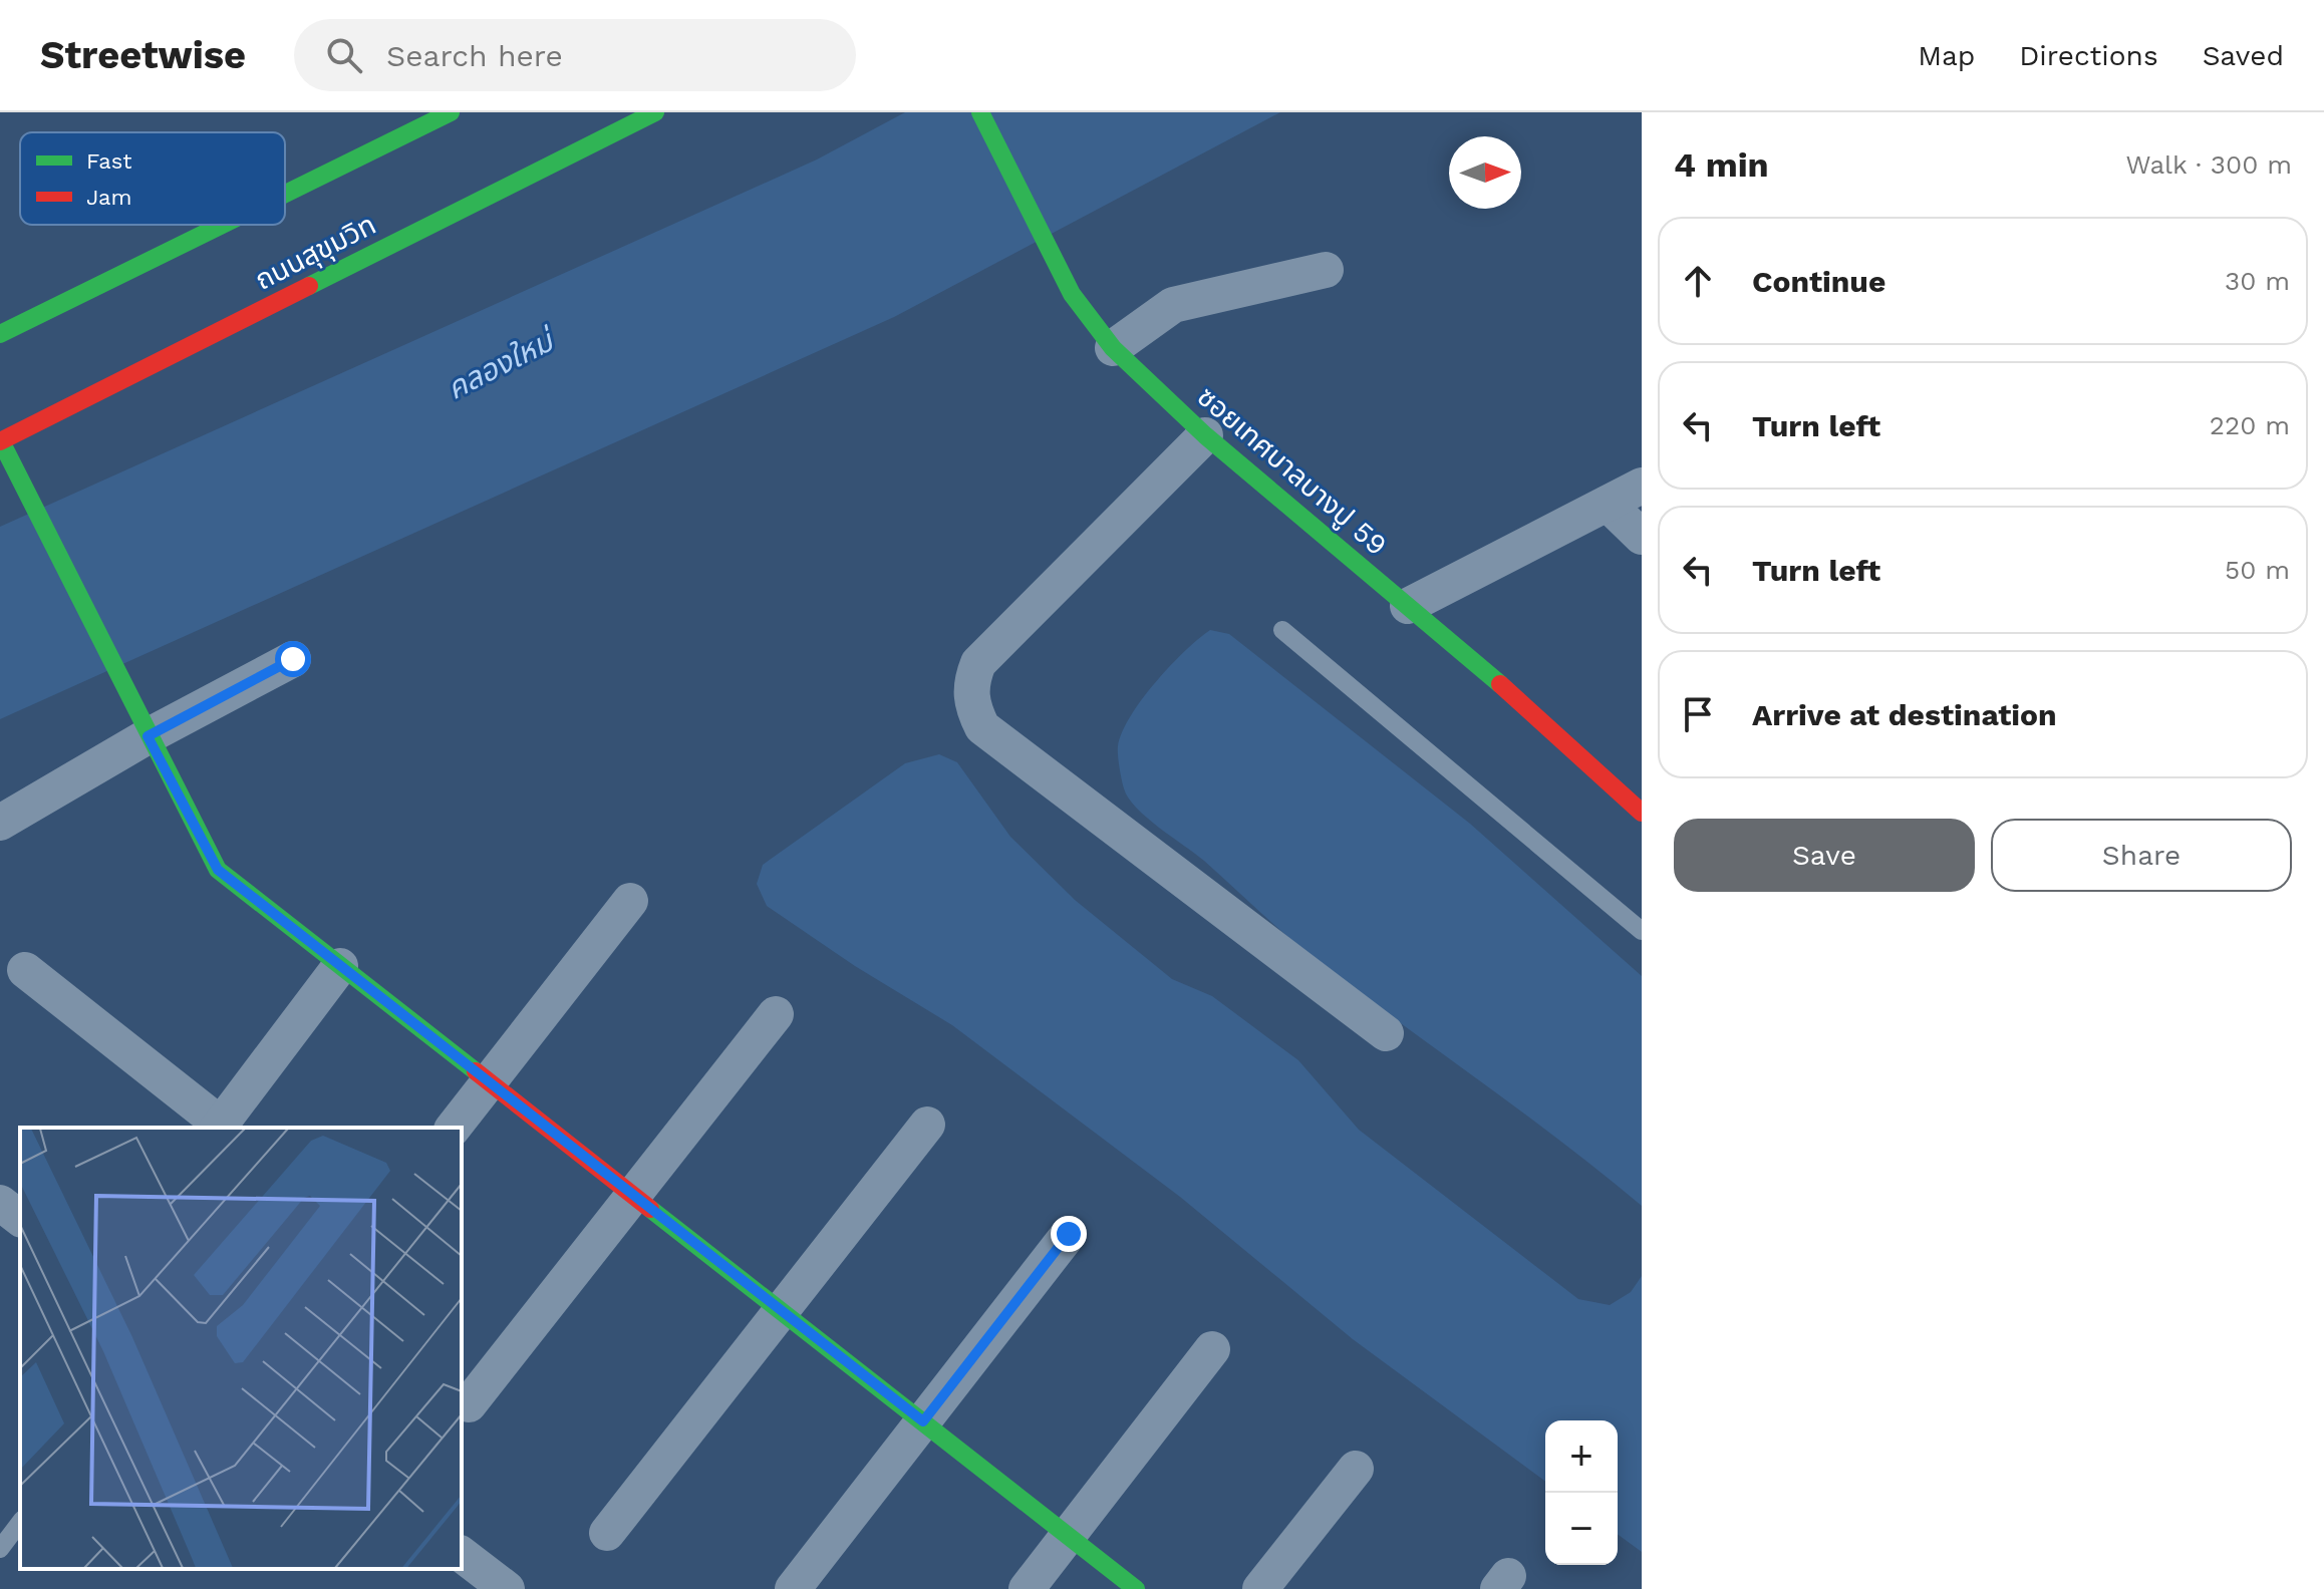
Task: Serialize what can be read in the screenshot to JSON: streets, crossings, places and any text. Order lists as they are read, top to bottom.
{
  "streets": {
    "main road": ["ถนนสุขุมวิท", "ซอยเทศบาลบางปู 59"]
  },
  "water": ["คลองใหม่"],
  "legend": ["Fast", "Jam"],
  "north": "right",
  "page": {
    "header": "Streetwise",
    "search": "Search here",
    "nav": ["Map", "Directions", "Saved"],
    "heading": ["4 min", "Walk · 300 m"],
    "list": [
      ["Continue", "30 m"],
      ["Turn left", "220 m"],
      ["Turn left", "50 m"],
      "Arrive at destination"
    ],
    "buttons": ["Save", "Share"],
    "map_buttons": ["+", "−"]
  }
}
